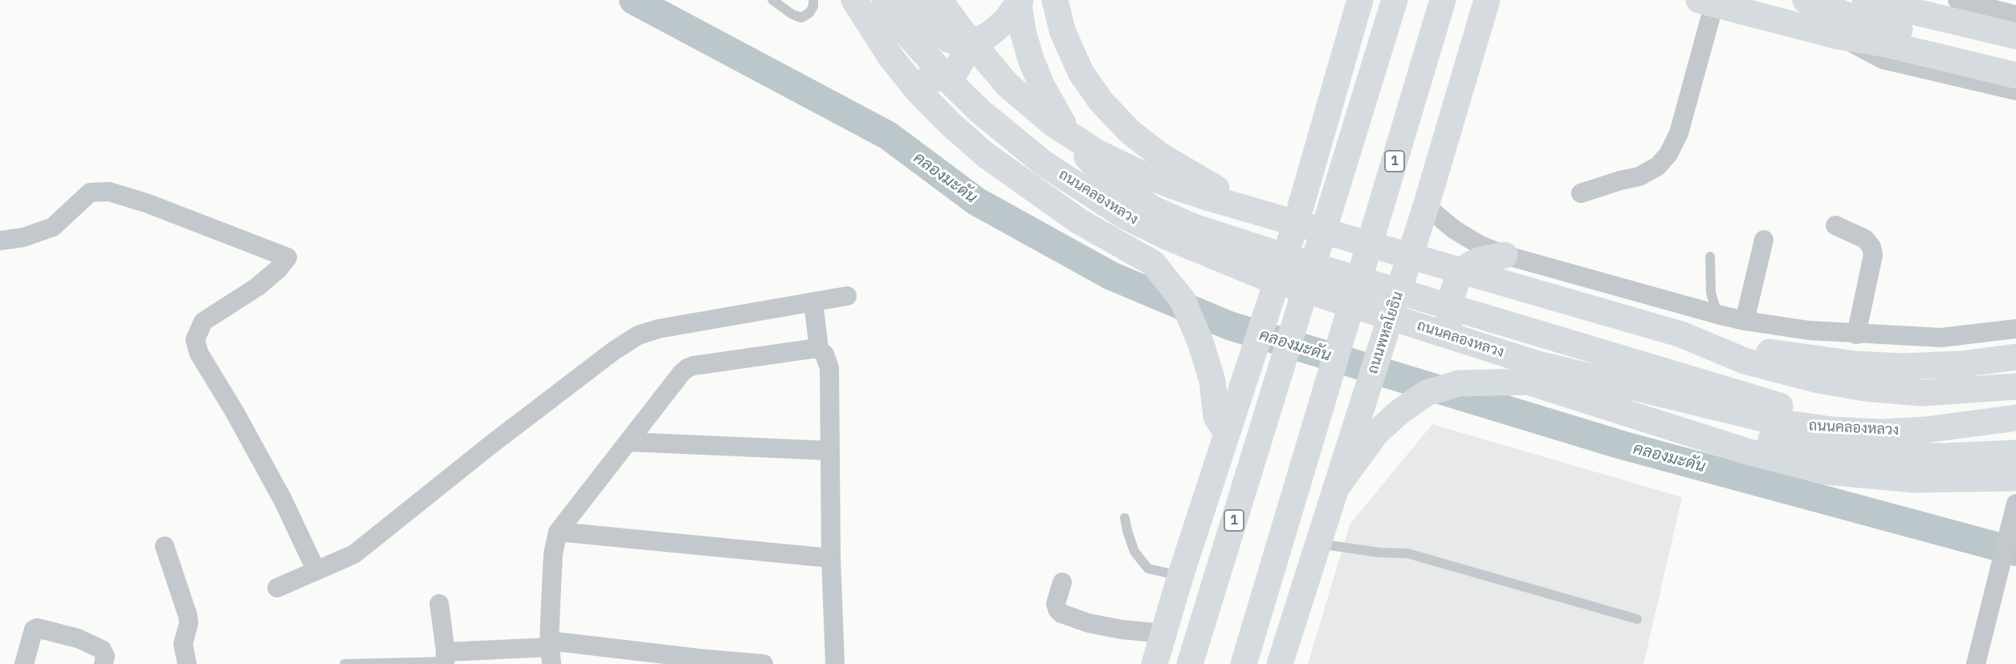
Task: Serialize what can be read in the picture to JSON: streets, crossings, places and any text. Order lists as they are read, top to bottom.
{
  "streets": {
    "main road": ["1", "ถนนคลองหลวง", "ถนนพหลโยธิน"]
  },
  "water": ["คลองมะดัน"]
}
